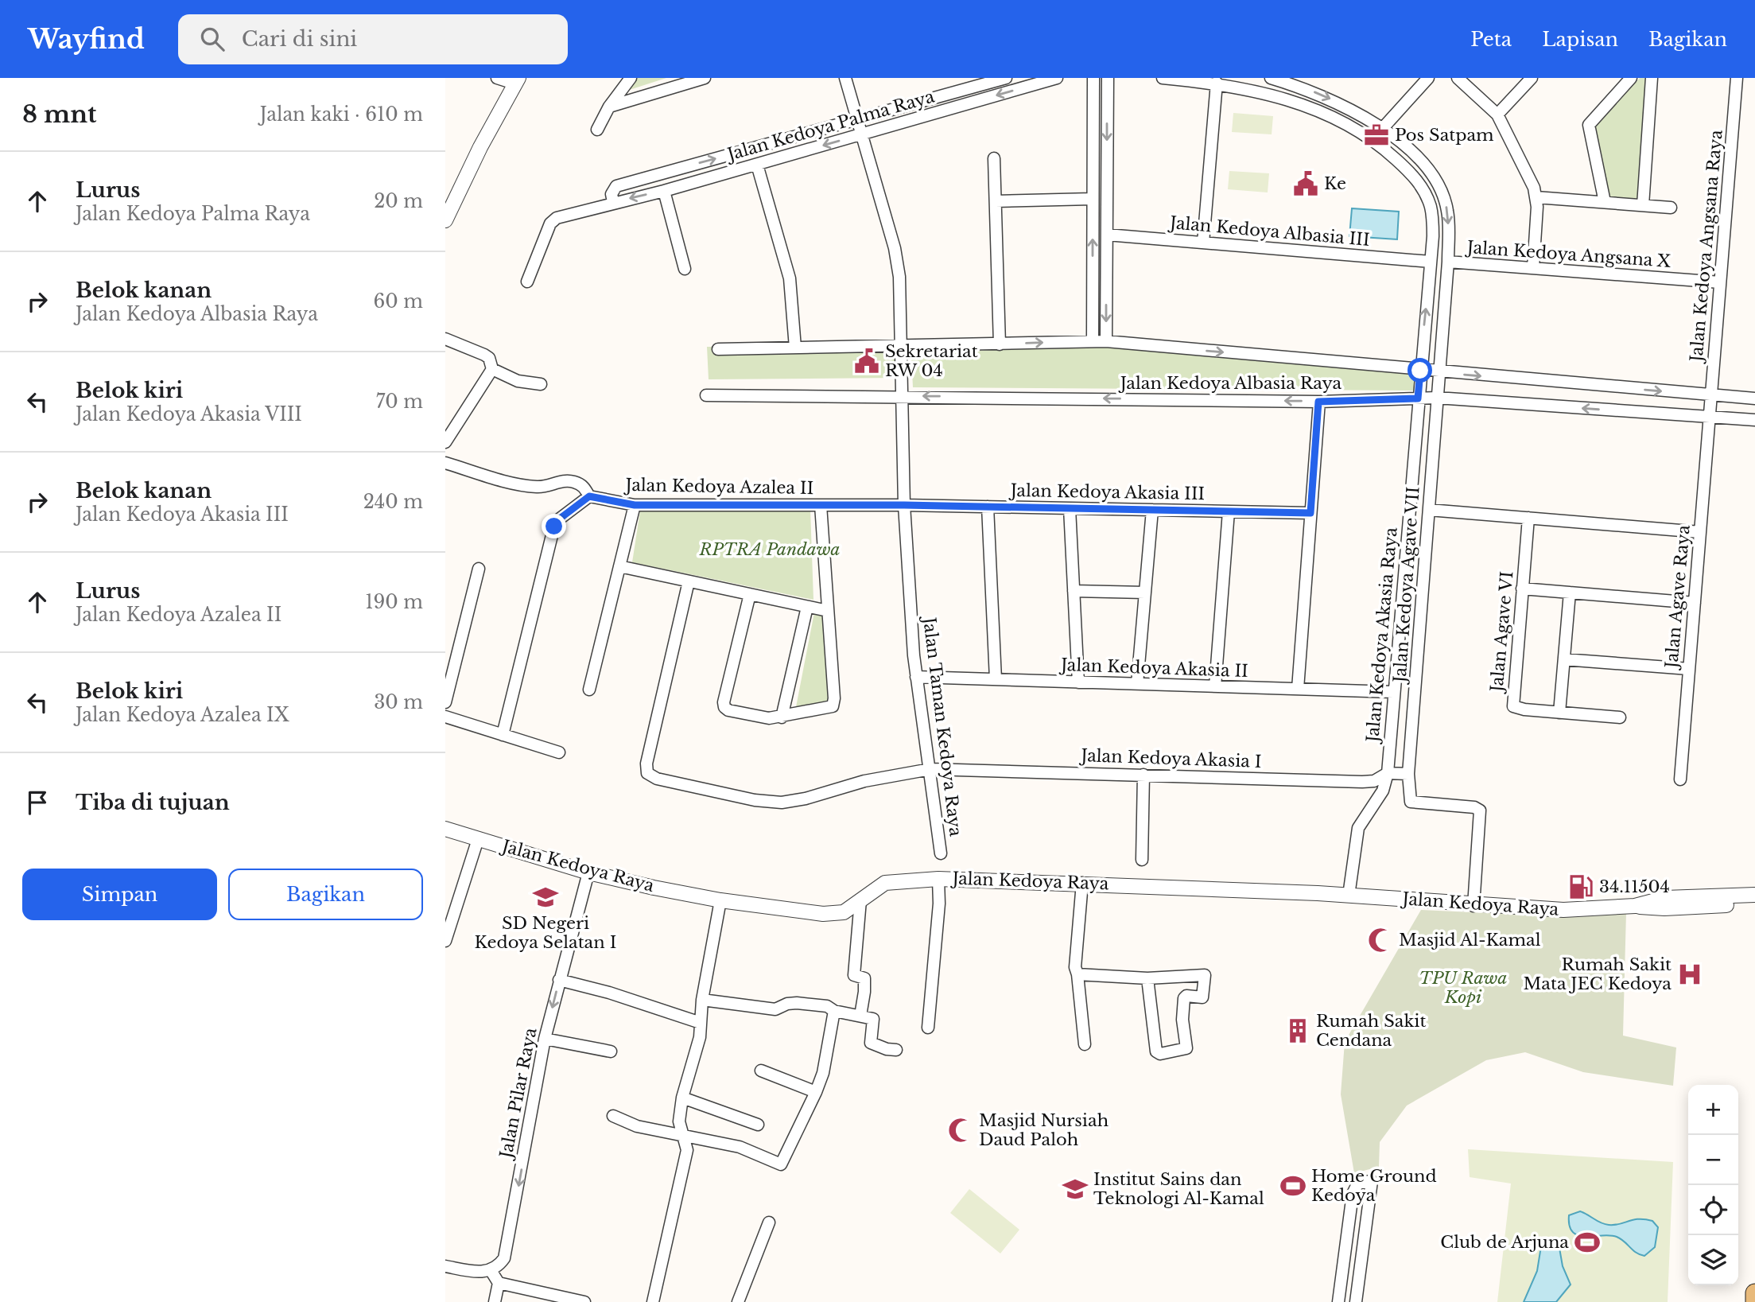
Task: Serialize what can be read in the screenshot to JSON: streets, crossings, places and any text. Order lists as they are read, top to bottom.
{
  "streets": {
    "street": [
      "Jalan Kedoya Palma Raya",
      "Jalan Kedoya Albasia III",
      "Jalan Kedoya Angsana Raya",
      "Jalan Kedoya Angsana X",
      "Jalan Kedoya Albasia Raya",
      "Jalan Kedoya Azalea II",
      "Jalan Kedoya Akasia III",
      "Jalan Kedoya Agave VII",
      "Jalan Agave Raya",
      "Jalan Agave VI",
      "Jalan Kedoya Akasia Raya",
      "Jalan Kedoya Akasia II",
      "Jalan Taman Kedoya Raya",
      "Jalan Kedoya Akasia I",
      "Jalan Kedoya Raya",
      "Jalan Pilar Raya"
    ]
  },
  "crossings": [
    ["Jalan Kedoya Palma Raya", "Jalan Taman Kedoya Raya"],
    ["Jalan Kedoya Angsana Raya", "Jalan Kedoya Angsana X"],
    ["Jalan Kedoya Angsana Raya", "Jalan Kedoya Albasia Raya"],
    ["Jalan Kedoya Angsana Raya", "Jalan Agave Raya"],
    ["Jalan Kedoya Albasia Raya", "Jalan Kedoya Agave VII"],
    ["Jalan Kedoya Albasia Raya", "Jalan Agave Raya"],
    ["Jalan Kedoya Albasia Raya", "Jalan Kedoya Akasia Raya"],
    ["Jalan Kedoya Albasia Raya", "Jalan Taman Kedoya Raya"],
    ["Jalan Kedoya Azalea II", "Jalan Kedoya Akasia III"],
    ["Jalan Kedoya Azalea II", "Jalan Taman Kedoya Raya"],
    ["Jalan Kedoya Akasia III", "Jalan Taman Kedoya Raya"],
    ["Jalan Kedoya Agave VII", "Jalan Kedoya Akasia I"],
    ["Jalan Kedoya Agave VII", "Jalan Kedoya Raya"],
    ["Jalan Kedoya Akasia Raya", "Jalan Kedoya Akasia II"],
    ["Jalan Kedoya Akasia Raya", "Jalan Kedoya Akasia I"],
    ["Jalan Kedoya Akasia Raya", "Jalan Kedoya Raya"],
    ["Jalan Kedoya Akasia II", "Jalan Taman Kedoya Raya"],
    ["Jalan Taman Kedoya Raya", "Jalan Kedoya Akasia I"],
    ["Jalan Kedoya Raya", "Jalan Pilar Raya"]
  ],
  "one_way": ["Jalan Pilar Raya"],
  "parks": ["RPTRA Pandawa", "TPU Rawa Kopi"],
  "places": {
    "office": ["Pos Satpam"],
    "public building": ["Ke", "Sekretariat RW 04"],
    "fuel station": ["34.11504"],
    "school or university": ["SD Negeri Kedoya Selatan I", "Institut Sains dan Teknologi Al-Kamal"],
    "mosque": ["Masjid Al-Kamal", "Masjid Nursiah Daud Paloh"],
    "hospital": ["Rumah Sakit Mata JEC Kedoya"],
    "building": ["Rumah Sakit Cendana"],
    "sports": ["Home Ground Kedoya", "Club de Arjuna"]
  },
  "page": {
    "header": "Wayfind",
    "search": "Cari di sini",
    "nav": ["Peta", "Lapisan", "Bagikan"],
    "heading": ["8 mnt", "Jalan kaki · 610 m"],
    "list": [
      ["Lurus", "Jalan Kedoya Palma Raya", "20 m"],
      ["Belok kanan", "Jalan Kedoya Albasia Raya", "60 m"],
      ["Belok kiri", "Jalan Kedoya Akasia VIII", "70 m"],
      ["Belok kanan", "Jalan Kedoya Akasia III", "240 m"],
      ["Lurus", "Jalan Kedoya Azalea II", "190 m"],
      ["Belok kiri", "Jalan Kedoya Azalea IX", "30 m"],
      "Tiba di tujuan"
    ],
    "buttons": ["Simpan", "Bagikan"],
    "map_buttons": ["+", "−"]
  }
}
